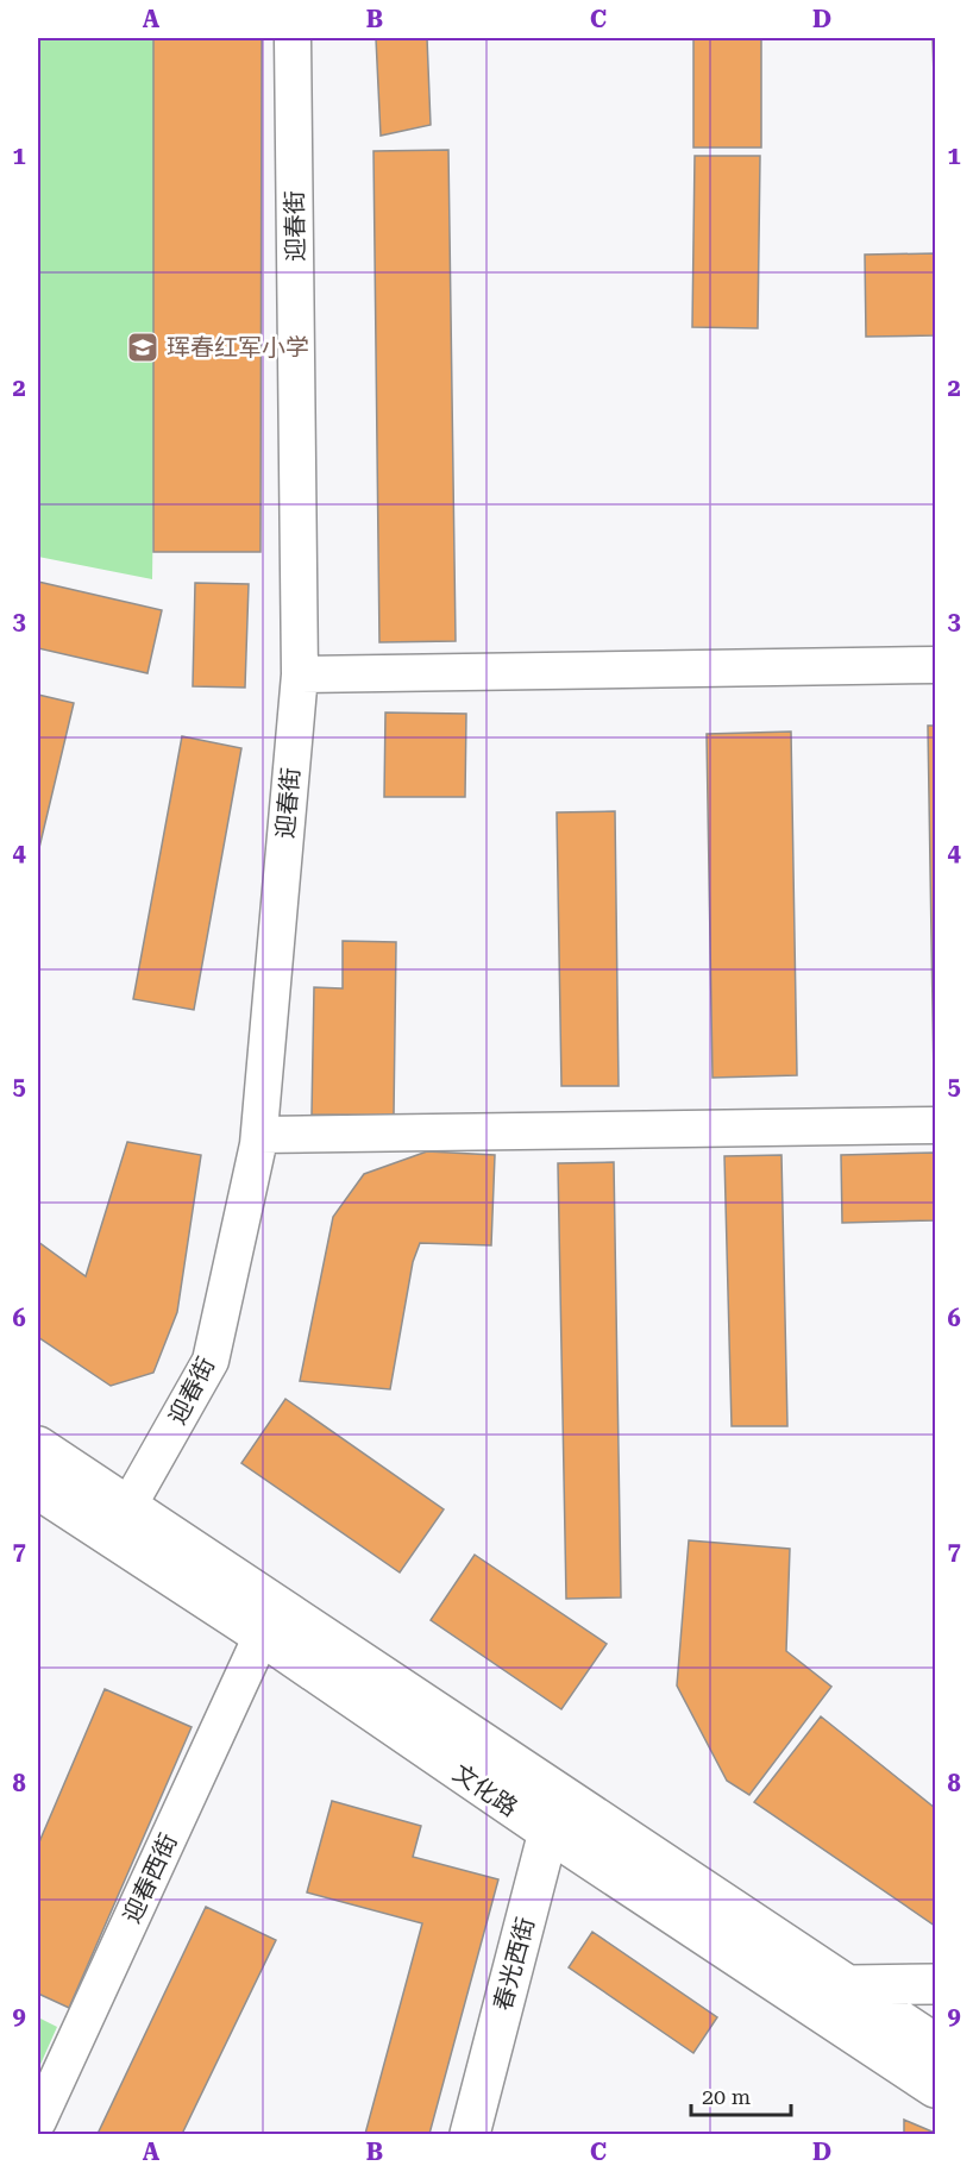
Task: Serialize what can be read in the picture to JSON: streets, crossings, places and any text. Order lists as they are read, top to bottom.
{
  "streets": {
    "main road": ["文化路", "春光西街"],
    "street": ["迎春街", "迎春西街"]
  },
  "crossings": [
    ["迎春街", "文化路"],
    ["文化路", "迎春西街"],
    ["文化路", "春光西街"]
  ],
  "places": {
    "school or university": ["珲春红军小学"]
  },
  "scale_bar": "20 m",
  "grid": {
    "columns": [
      "A",
      "B",
      "C",
      "D"
    ],
    "rows": [
      "1",
      "2",
      "3",
      "4",
      "5",
      "6",
      "7",
      "8",
      "9"
    ]
  }
}
